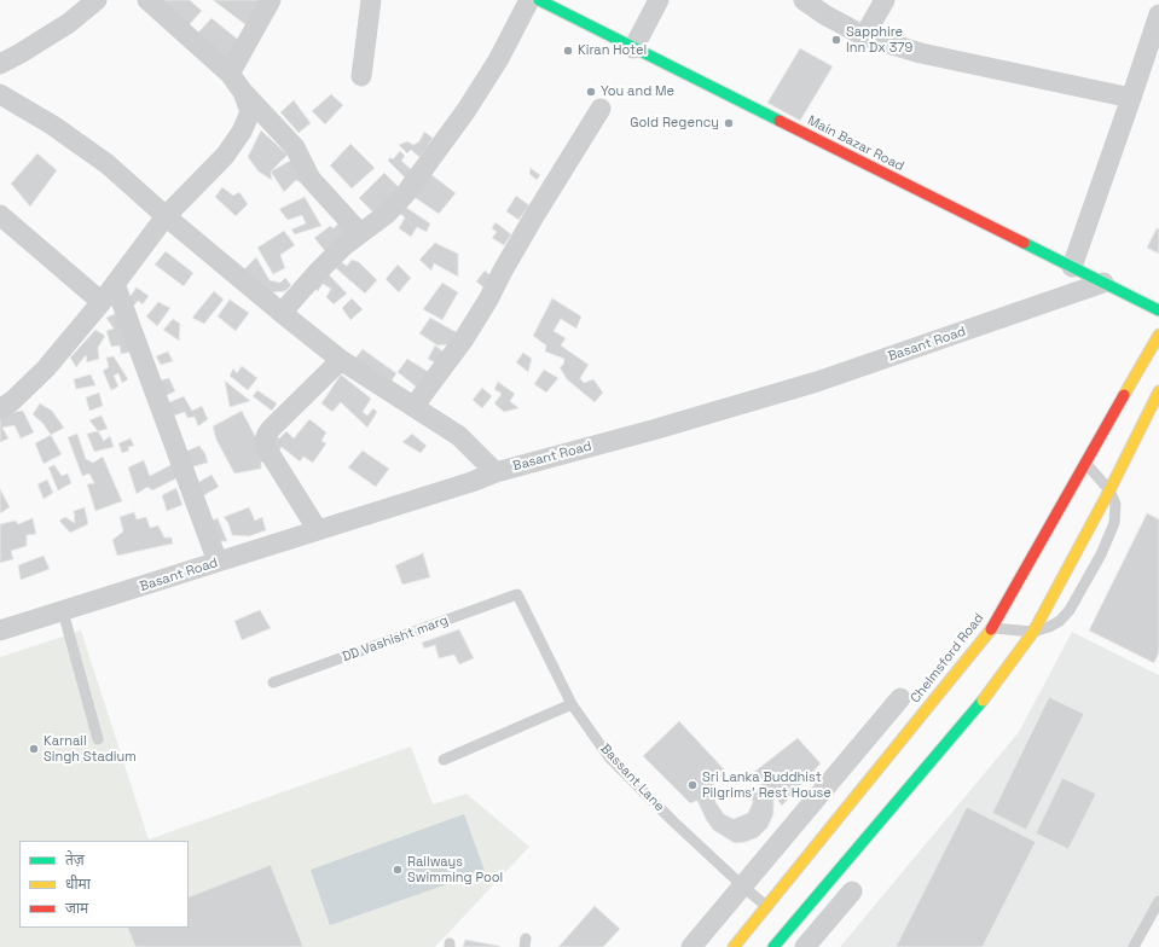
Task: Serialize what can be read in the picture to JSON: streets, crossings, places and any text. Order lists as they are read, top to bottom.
{
  "streets": {
    "main road": ["Main Bazar Road", "Chelmsford Road"],
    "street": ["Basant Road"],
    "lane": ["DD Vashisht marg", "Bassant Lane"]
  },
  "crossings": [
    ["Main Bazar Road", "Basant Road"],
    ["DD Vashisht marg", "Bassant Lane"],
    ["Chelmsford Road", "Bassant Lane"]
  ],
  "places": [
    "Sapphire Inn Dx 379",
    "Kiran Hotel",
    "You and Me",
    "Gold Regency",
    "Karnail Singh Stadium",
    "Sri Lanka Buddhist Pilgrims' Rest House",
    "Railways Swimming Pool"
  ],
  "legend": ["तेज़", "धीमा", "जाम"]
}
